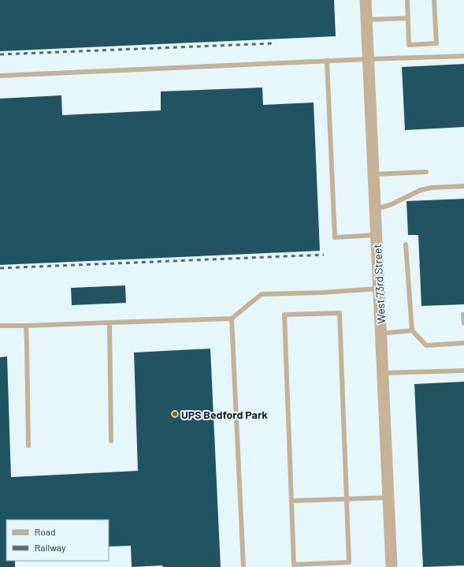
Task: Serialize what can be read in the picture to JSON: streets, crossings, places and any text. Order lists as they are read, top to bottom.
{
  "streets": {
    "street": ["West 73rd Street"]
  },
  "places": ["UPS Bedford Park"],
  "legend": ["Road", "Railway"]
}
